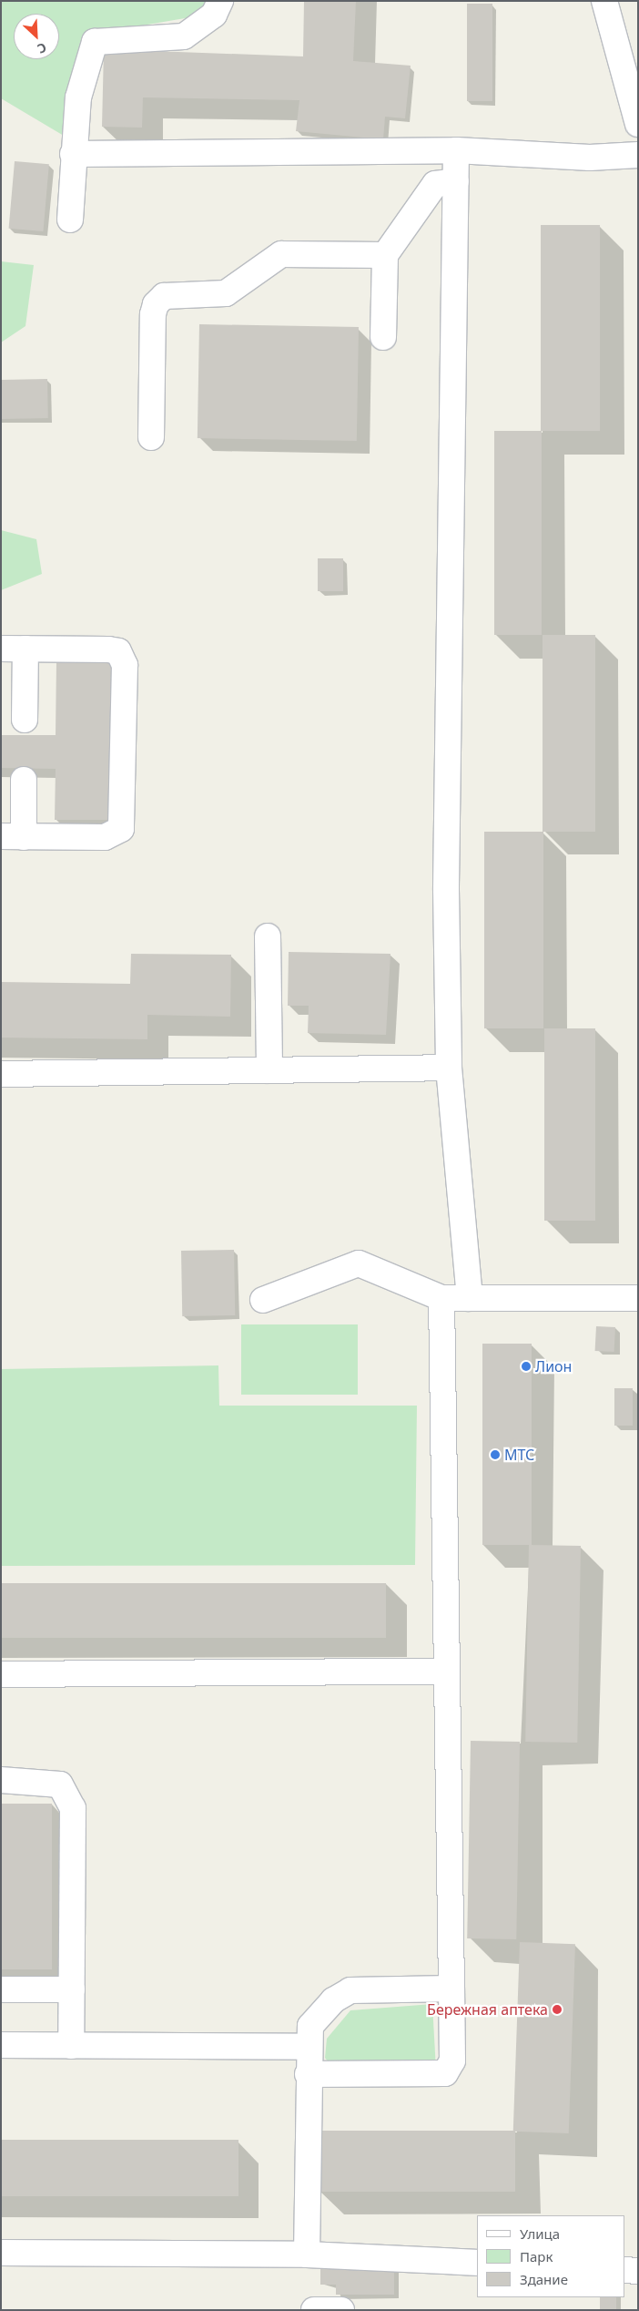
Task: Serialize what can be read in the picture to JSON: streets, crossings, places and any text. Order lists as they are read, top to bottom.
{
  "places": ["Лион", "МТС", "Бережная аптека"],
  "legend": ["Улица", "Парк", "Здание"],
  "north": "bottom right"
}
